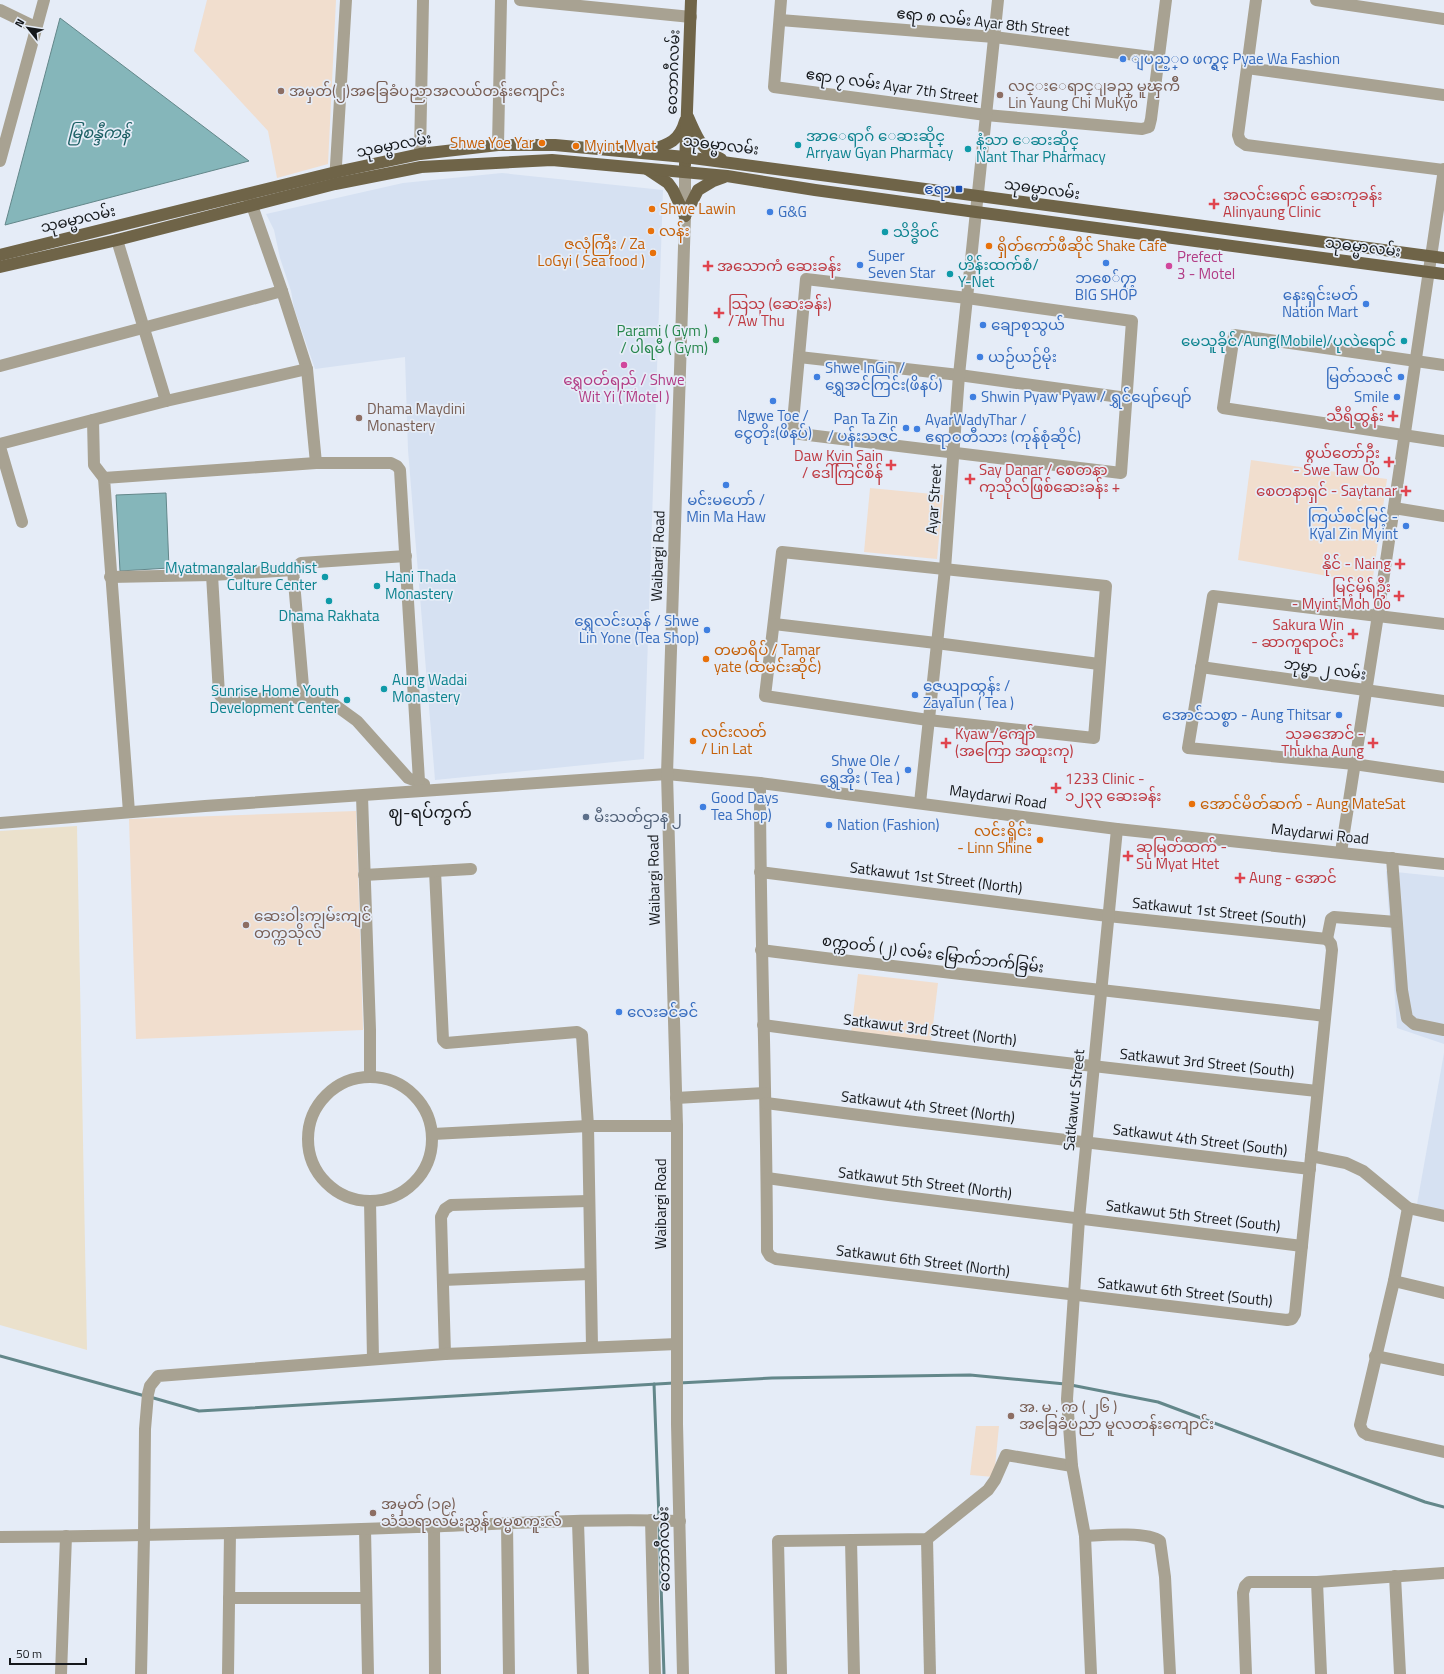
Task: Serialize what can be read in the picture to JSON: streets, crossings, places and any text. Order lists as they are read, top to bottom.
{
  "streets": {
    "main road": ["ဝေဘာဂီလမ်း", "သုဓမ္မာလမ်း"],
    "street": [
      "ဧရာ ၈ လမ်း Ayar 8th Street",
      "ဧရာ ၇ လမ်း Ayar 7th Street",
      "Ayar Street",
      "Waibargi Road",
      "ဘုမ္မာ ၂ လမ်း",
      "Maydarwi Road",
      "Satkawut 1st Street (North)",
      "Satkawut 1st Street (South)",
      "စက္ကဝတ် (၂) လမ်း မြောက်ဘက်ခြမ်း",
      "Satkawut 3rd Street (North)",
      "Satkawut 3rd Street (South)",
      "Satkawut Street",
      "Satkawut 4th Street (North)",
      "Satkawut 4th Street (South)",
      "Satkawut 5th Street (North)",
      "Satkawut 5th Street (South)",
      "Satkawut 6th Street (North)",
      "Satkawut 6th Street (South)"
    ]
  },
  "crossings": [
    ["ဧရာ ၈ လမ်း Ayar 8th Street", "ဧရာ ၇ လမ်း Ayar 7th Street"],
    ["ဧရာ ၈ လမ်း Ayar 8th Street", "Ayar Street"],
    ["ဝေဘာဂီလမ်း", "သုဓမ္မာလမ်း"],
    ["ဝေဘာဂီလမ်း", "Waibargi Road"],
    ["ဧရာ ၇ လမ်း Ayar 7th Street", "Ayar Street"],
    ["သုဓမ္မာလမ်း", "Ayar Street"],
    ["Ayar Street", "Maydarwi Road"],
    ["Waibargi Road", "Maydarwi Road"],
    ["Waibargi Road", "Satkawut 4th Street (North)"],
    ["Maydarwi Road", "Satkawut Street"],
    ["Satkawut 1st Street (North)", "Satkawut 1st Street (South)"],
    ["Satkawut 1st Street (North)", "Satkawut Street"],
    ["Satkawut 1st Street (South)", "Satkawut Street"],
    ["စက္ကဝတ် (၂) လမ်း မြောက်ဘက်ခြမ်း", "Satkawut Street"],
    ["Satkawut 3rd Street (North)", "Satkawut 3rd Street (South)"],
    ["Satkawut 3rd Street (North)", "Satkawut Street"],
    ["Satkawut 3rd Street (South)", "Satkawut Street"],
    ["Satkawut Street", "Satkawut 4th Street (North)"],
    ["Satkawut Street", "Satkawut 4th Street (South)"],
    ["Satkawut Street", "Satkawut 5th Street (North)"],
    ["Satkawut Street", "Satkawut 5th Street (South)"],
    ["Satkawut Street", "Satkawut 6th Street (North)"],
    ["Satkawut Street", "Satkawut 6th Street (South)"],
    ["Satkawut 4th Street (North)", "Satkawut 4th Street (South)"],
    ["Satkawut 5th Street (North)", "Satkawut 5th Street (South)"],
    ["Satkawut 5th Street (North)", "Satkawut 6th Street (North)"],
    ["Satkawut 5th Street (South)", "Satkawut 6th Street (South)"],
    ["Satkawut 6th Street (North)", "Satkawut 6th Street (South)"]
  ],
  "districts": ["ဈ-ရပ်ကွက်"],
  "water": ["မြစန္ဒီ‌ကန်"],
  "places": {
    "other": [
      "ျပည့္၀ ဖက္ရွင္ Pyae Wa Fashion",
      "အမှတ်(၂)အခြေခံပညာအလယ်တန်းကျောင်း",
      "လင္းေရာင္ျခည္ မူၾကိဳ Lin Yaung Chi MuKyo",
      "Shwe Yoe Yar",
      "အာေရာဂ်ံ ေဆးဆိုင္ Arryaw Gyan Pharmacy",
      "Myint Myat",
      "နံ့သာ ေဆးဆိုင္ Nant Thar Pharmacy",
      "Shwe Lawin",
      "G&G",
      "လန်း",
      "သိဒ္ဓိဝင်",
      "ရှိတ်ကော်ဖီဆိုင် Shake Cafe",
      "ဇလုံကြီး / Za LoGyi ( Sea food )",
      "ဘစေ်၇ှာ့ BIG SHOP",
      "Super Seven Star",
      "Prefect 3 - Motel",
      "ဟိန်းထက်စံ/ Y-Net",
      "နေးရှင်းမတ် Nation Mart",
      "ချောစုသွယ်",
      "Parami ( Gym ) / ပါရမီ ( Gym)",
      "မေသူခိုင်/Aung(Mobile)/ပုလဲရောင်",
      "ယဉ်ယဉ်မိုး",
      "ရွှေဝတ်ရည် / Shwe Wit Yi ( Motel )",
      "Shwe InGin / ရွှေအင်ကြင်း(ဖိနပ်)",
      "မြတ်သဇင်",
      "Shwin Pyaw Pyaw / ရွှင်ပျော်ပျော်",
      "Smile",
      "Ngwe Toe / ငွေတိုး(ဖိနပ်)",
      "Dhama Maydini Monastery",
      "Pan Ta Zin / ပန်းသဇင်",
      "AyarWadyThar / ဧရာဝတီသား (ကုန်စုံဆိုင်)",
      "မင်းမဟော် / Min Ma Haw",
      "ကြယ်စင်မြင့် - Kyal Zin Myint",
      "Myatmangalar Buddhist Culture Center",
      "Hani Thada Monastery",
      "Dhama Rakhata",
      "ရွှေလင်းယုန် / Shwe Lin Yone (Tea Shop)",
      "တမာရိပ် / Tamar yate (ထမင်းဆိုင်)",
      "Aung Wadai Monastery",
      "ဇေယျာထွန်း / ZayaTun ( Tea )",
      "Sunrise Home Youth Development Center",
      "အောင်သစ္စာ - Aung Thitsar",
      "လင်းလတ် / Lin Lat",
      "Shwe Ole / ရွှေအိုး ( Tea )",
      "အောင်မိတ်ဆက် - Aung MateSat",
      "Good Days Tea Shop)",
      "မီးသတ်ဌာန ၂",
      "Nation (Fashion)",
      "လင်းရှိုင်း - Linn Shine",
      "ဆေးဝါးကျွမ်းကျင် တက္ကသိုလ်",
      "လေးခင်ခင်",
      "အ. မ . က ( ၂၆ ) အခြေခံပညာ မူလတန်းကျောင်း",
      "အမှတ် (၁၉) သံသရာလမ်းညွှန် ဓမ္မစကူးလ်"
    ],
    "transit": ["ဧရာ"],
    "health": [
      "အလင်းရောင် ဆေးကုခန်း Alinyaung Clinic",
      "အသောကံ ဆေးခန်း",
      "သြသု (ဆေးခန်း) / Aw Thu",
      "သီရိထွန်း",
      "စွယ်တော်ဦး - Swe Taw Oo",
      "Daw Kyin Sain / ဒေါ်ကြင်စိန်",
      "Say Danar / စေတနာ ကုသိုလ်ဖြစ်ဆေးခန်း +",
      "စေတနာရှင် - Saytanar",
      "နိုင် - Naing",
      "မြင့်မိုရ်ဦး - Myint Moh Oo",
      "Sakura Win - ဆာကူရာဝင်း",
      "Kyaw /ကျော် (အကြော အထူးကု)",
      "သုခအောင် - Thukha Aung",
      "1233 Clinic - ၁၂၃၃ ဆေးခန်း",
      "ဆုမြတ်ထက် - Su Myat Htet",
      "Aung - အောင်"
    ]
  },
  "scale_bar": "50 m",
  "north": "top left"
}
